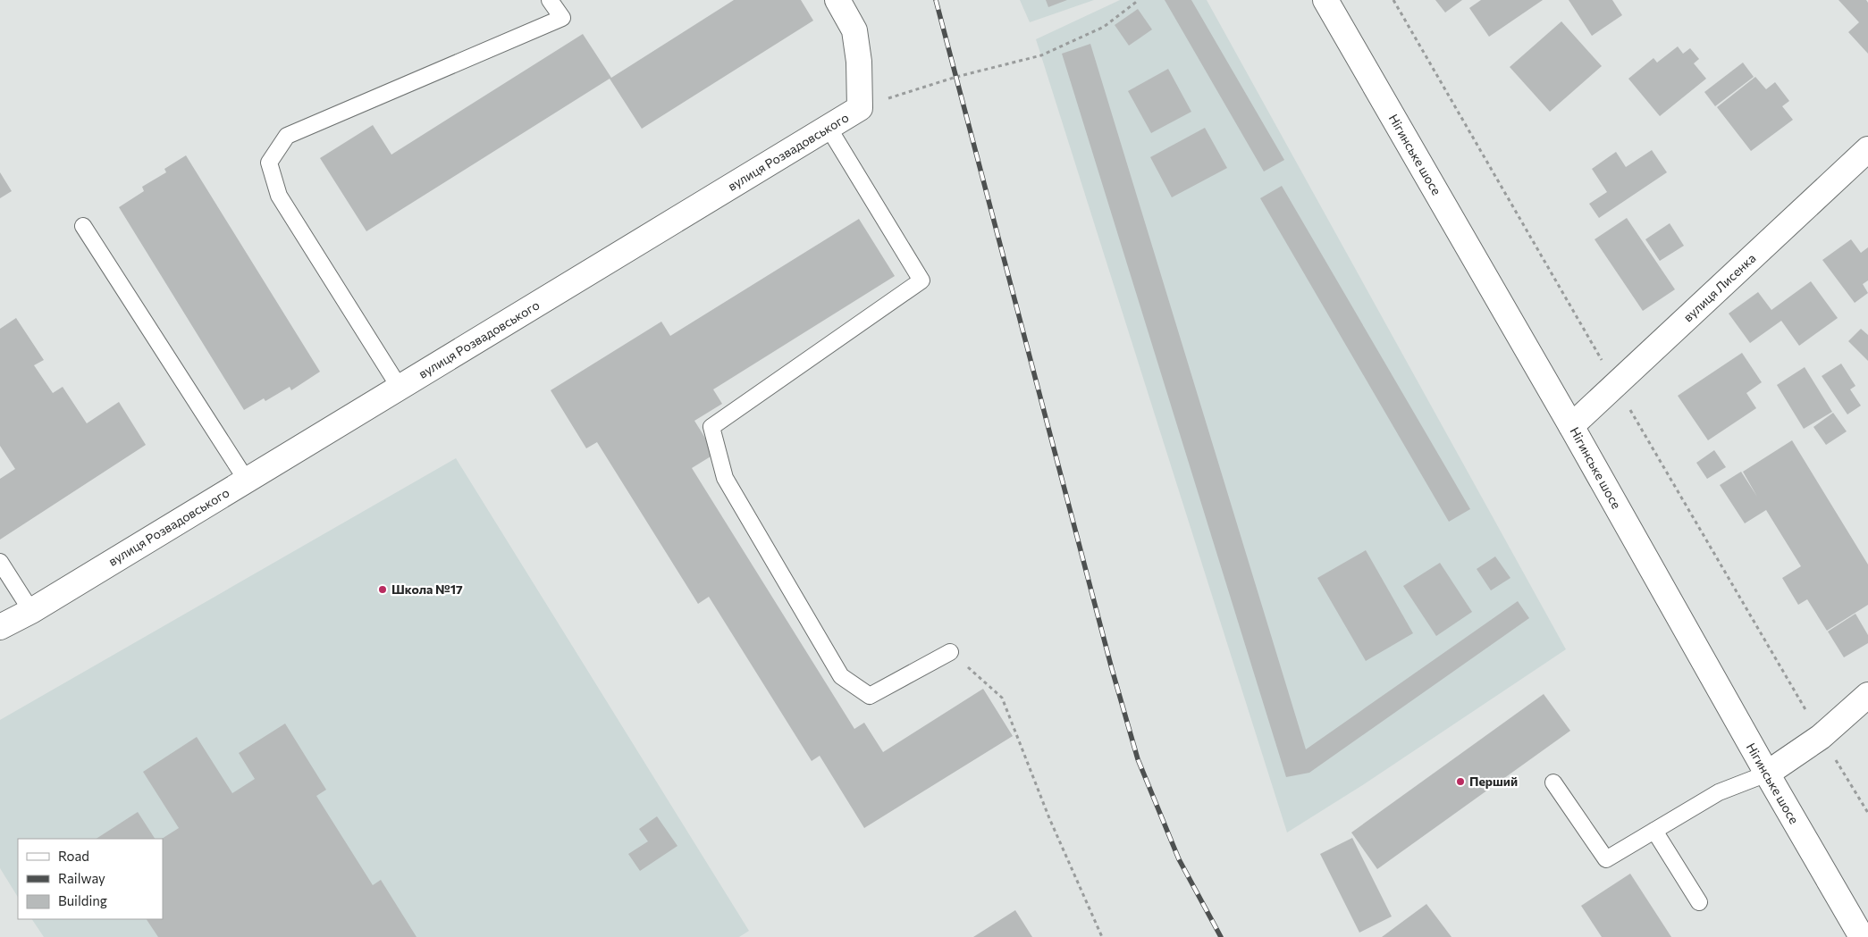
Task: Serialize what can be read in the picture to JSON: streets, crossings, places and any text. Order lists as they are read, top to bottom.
{
  "streets": {
    "street": ["вулиця Розвадовського", "Нігинське шосе", "вулиця Лисенка"]
  },
  "crossings": [
    ["Нігинське шосе", "вулиця Лисенка"]
  ],
  "places": ["Школа №17", "Перший"],
  "legend": ["Road", "Railway", "Building"]
}
